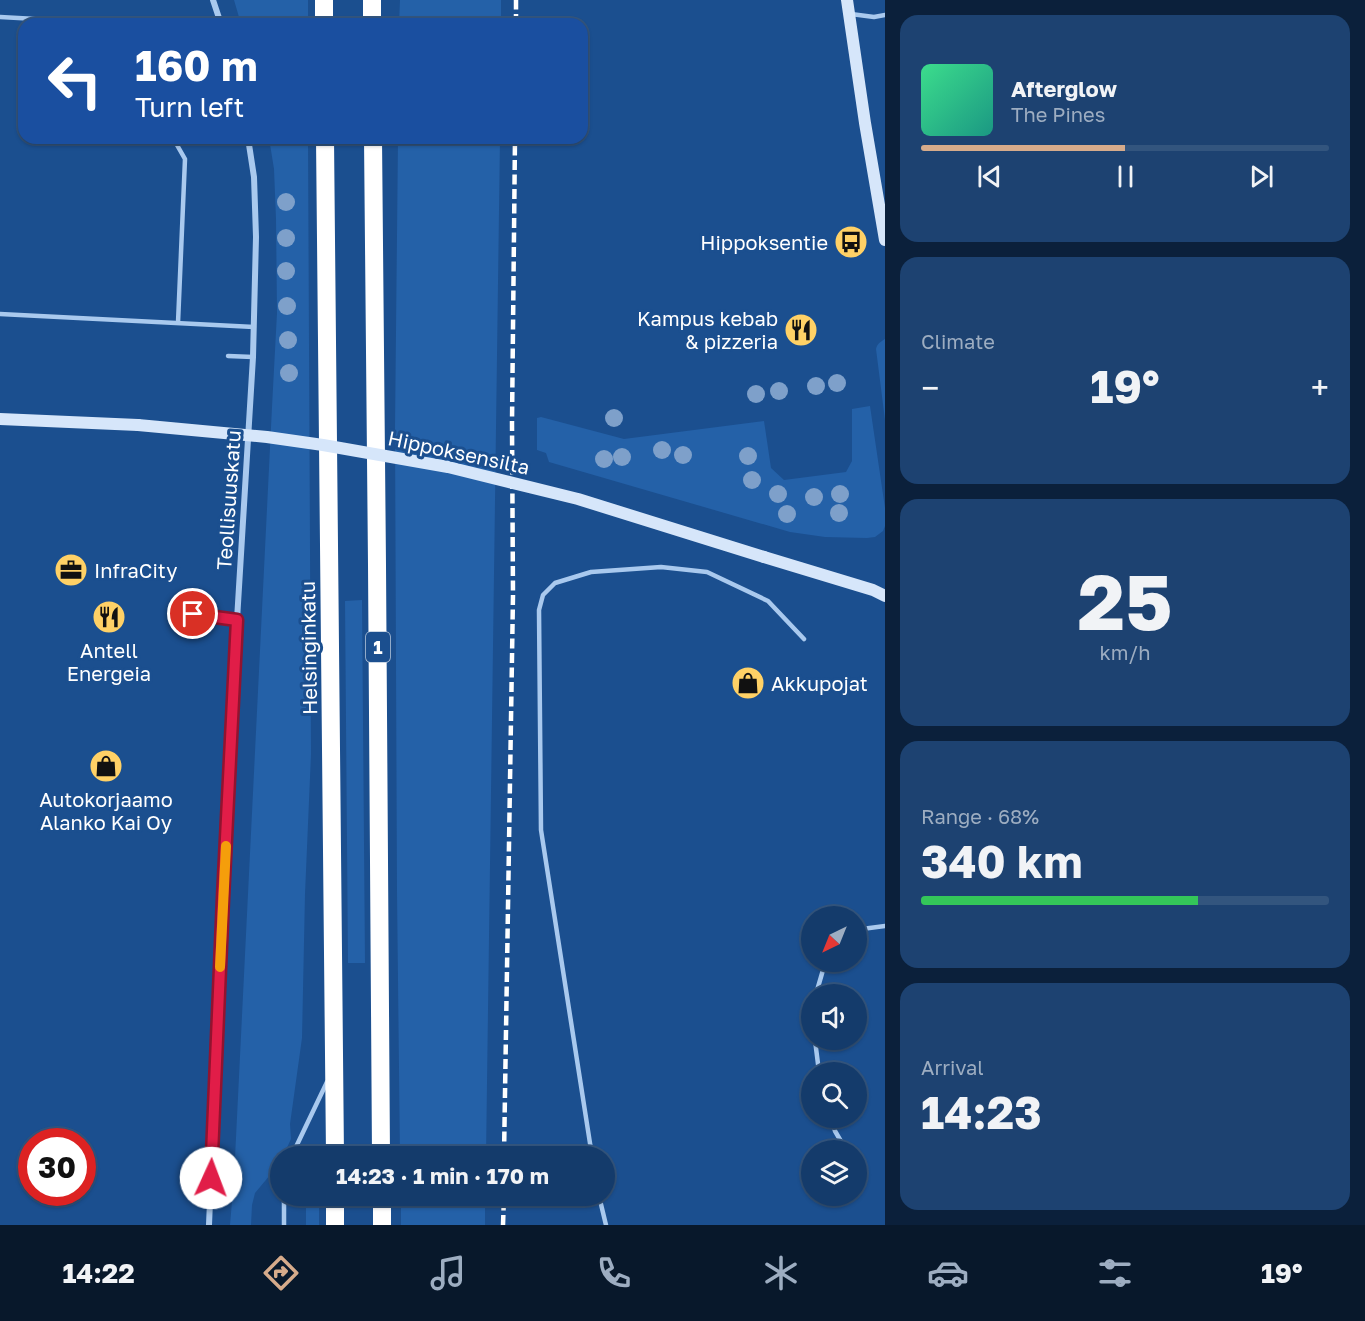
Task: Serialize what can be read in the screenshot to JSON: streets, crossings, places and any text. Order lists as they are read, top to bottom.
{
  "streets": {
    "highway": ["1", "Helsinginkatu"],
    "street": ["Hippoksensilta", "Teollisuuskatu"]
  },
  "places": {
    "bus stop": ["Hippoksentie"],
    "restaurant": ["Kampus kebab & pizzeria", "Antell Energeia"],
    "office": ["InfraCity"],
    "shop": ["Akkupojat", "Autokorjaamo Alanko Kai Oy"]
  },
  "north": "bottom left",
  "page": {
    "turn": ["160 m", "Turn left"],
    "song": ["Afterglow", "The Pines"],
    "tile": [
      "Climate",
      ["25", "km/h"],
      ["Range · 68%", "340 km"],
      ["Arrival", "14:23"]
    ],
    "heat": ["−", "19°", "+"],
    "limit": "30",
    "trip": "14:23 · 1 min · 170 m",
    "tabs": ["14:22", "19°"]
  }
}
